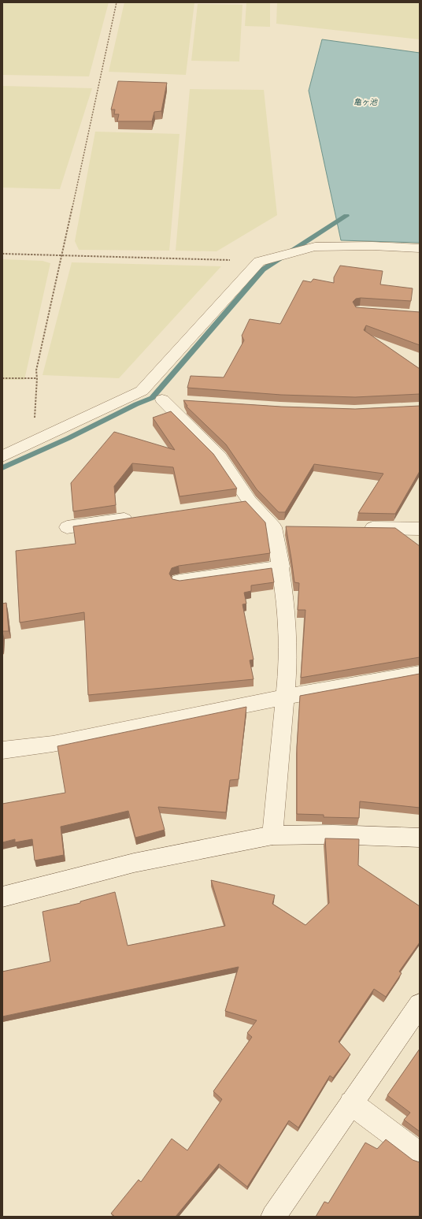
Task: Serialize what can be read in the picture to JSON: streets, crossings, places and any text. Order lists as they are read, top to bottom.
{
  "water": ["亀ヶ池"]
}
